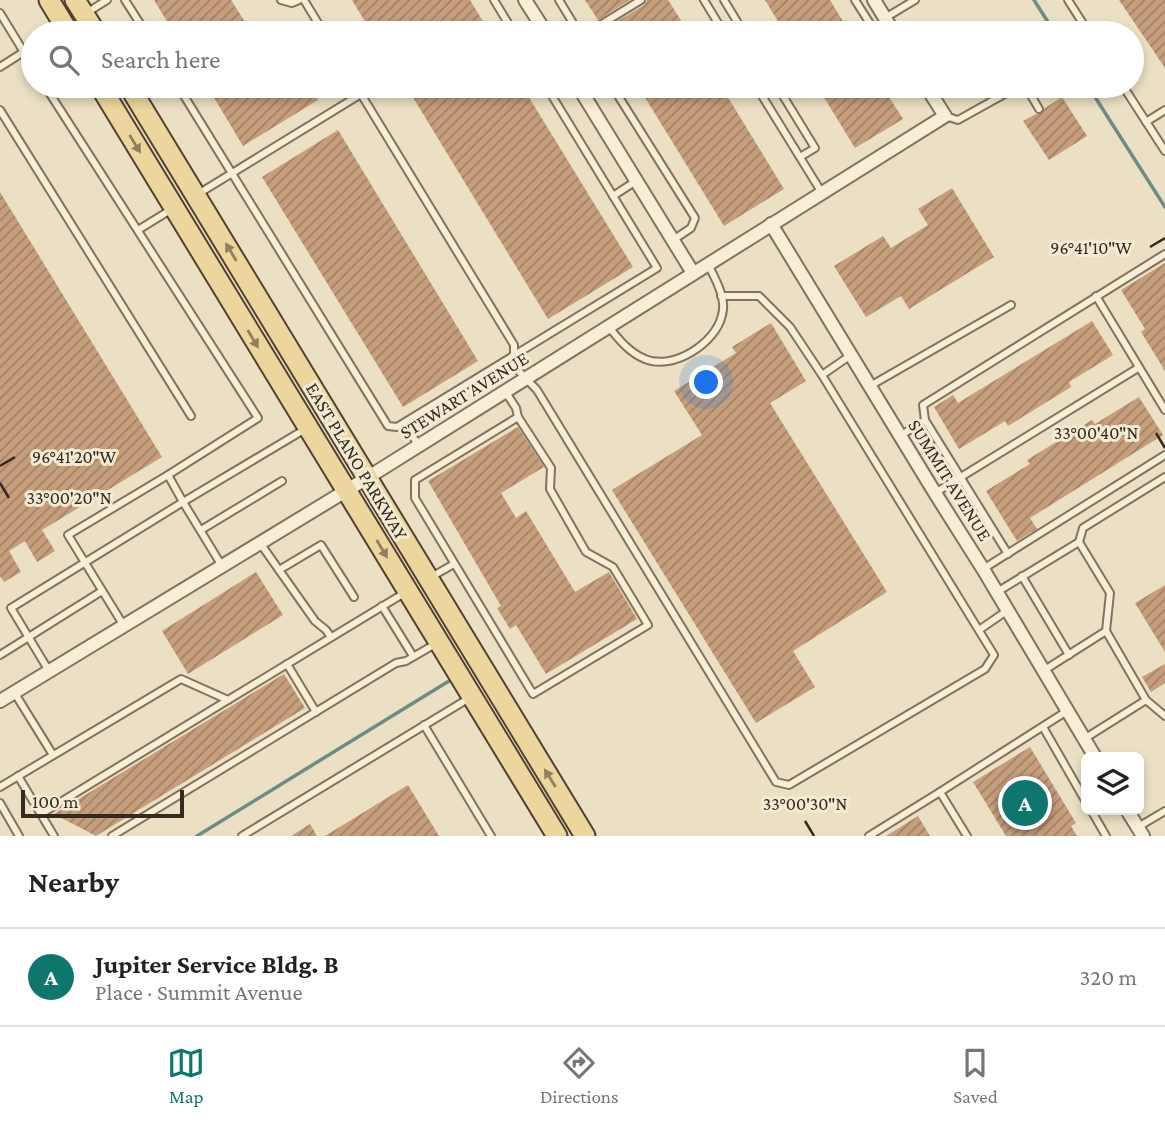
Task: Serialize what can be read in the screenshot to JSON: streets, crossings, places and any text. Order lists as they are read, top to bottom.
{
  "streets": {
    "main road": ["EAST PLANO PARKWAY"],
    "street": ["STEWART AVENUE", "SUMMIT AVENUE"]
  },
  "crossings": [
    ["STEWART AVENUE", "EAST PLANO PARKWAY"],
    ["STEWART AVENUE", "SUMMIT AVENUE"]
  ],
  "scale_bar": "100 m",
  "page": {
    "search": "Search here",
    "pins": "A",
    "scale": "100 m",
    "heading": "Nearby",
    "list": [
      {
        "mark": "A",
        "name": "Jupiter Service Bldg. B",
        "note": "Place · Summit Avenue",
        "value": "320 m"
      }
    ],
    "nav": ["Map", "Directions", "Saved"]
  },
  "coordinates": [
    "96°41'10\"W",
    "33°00'40\"N",
    "96°41'20\"W",
    "33°00'20\"N",
    "33°00'30\"N"
  ]
}
